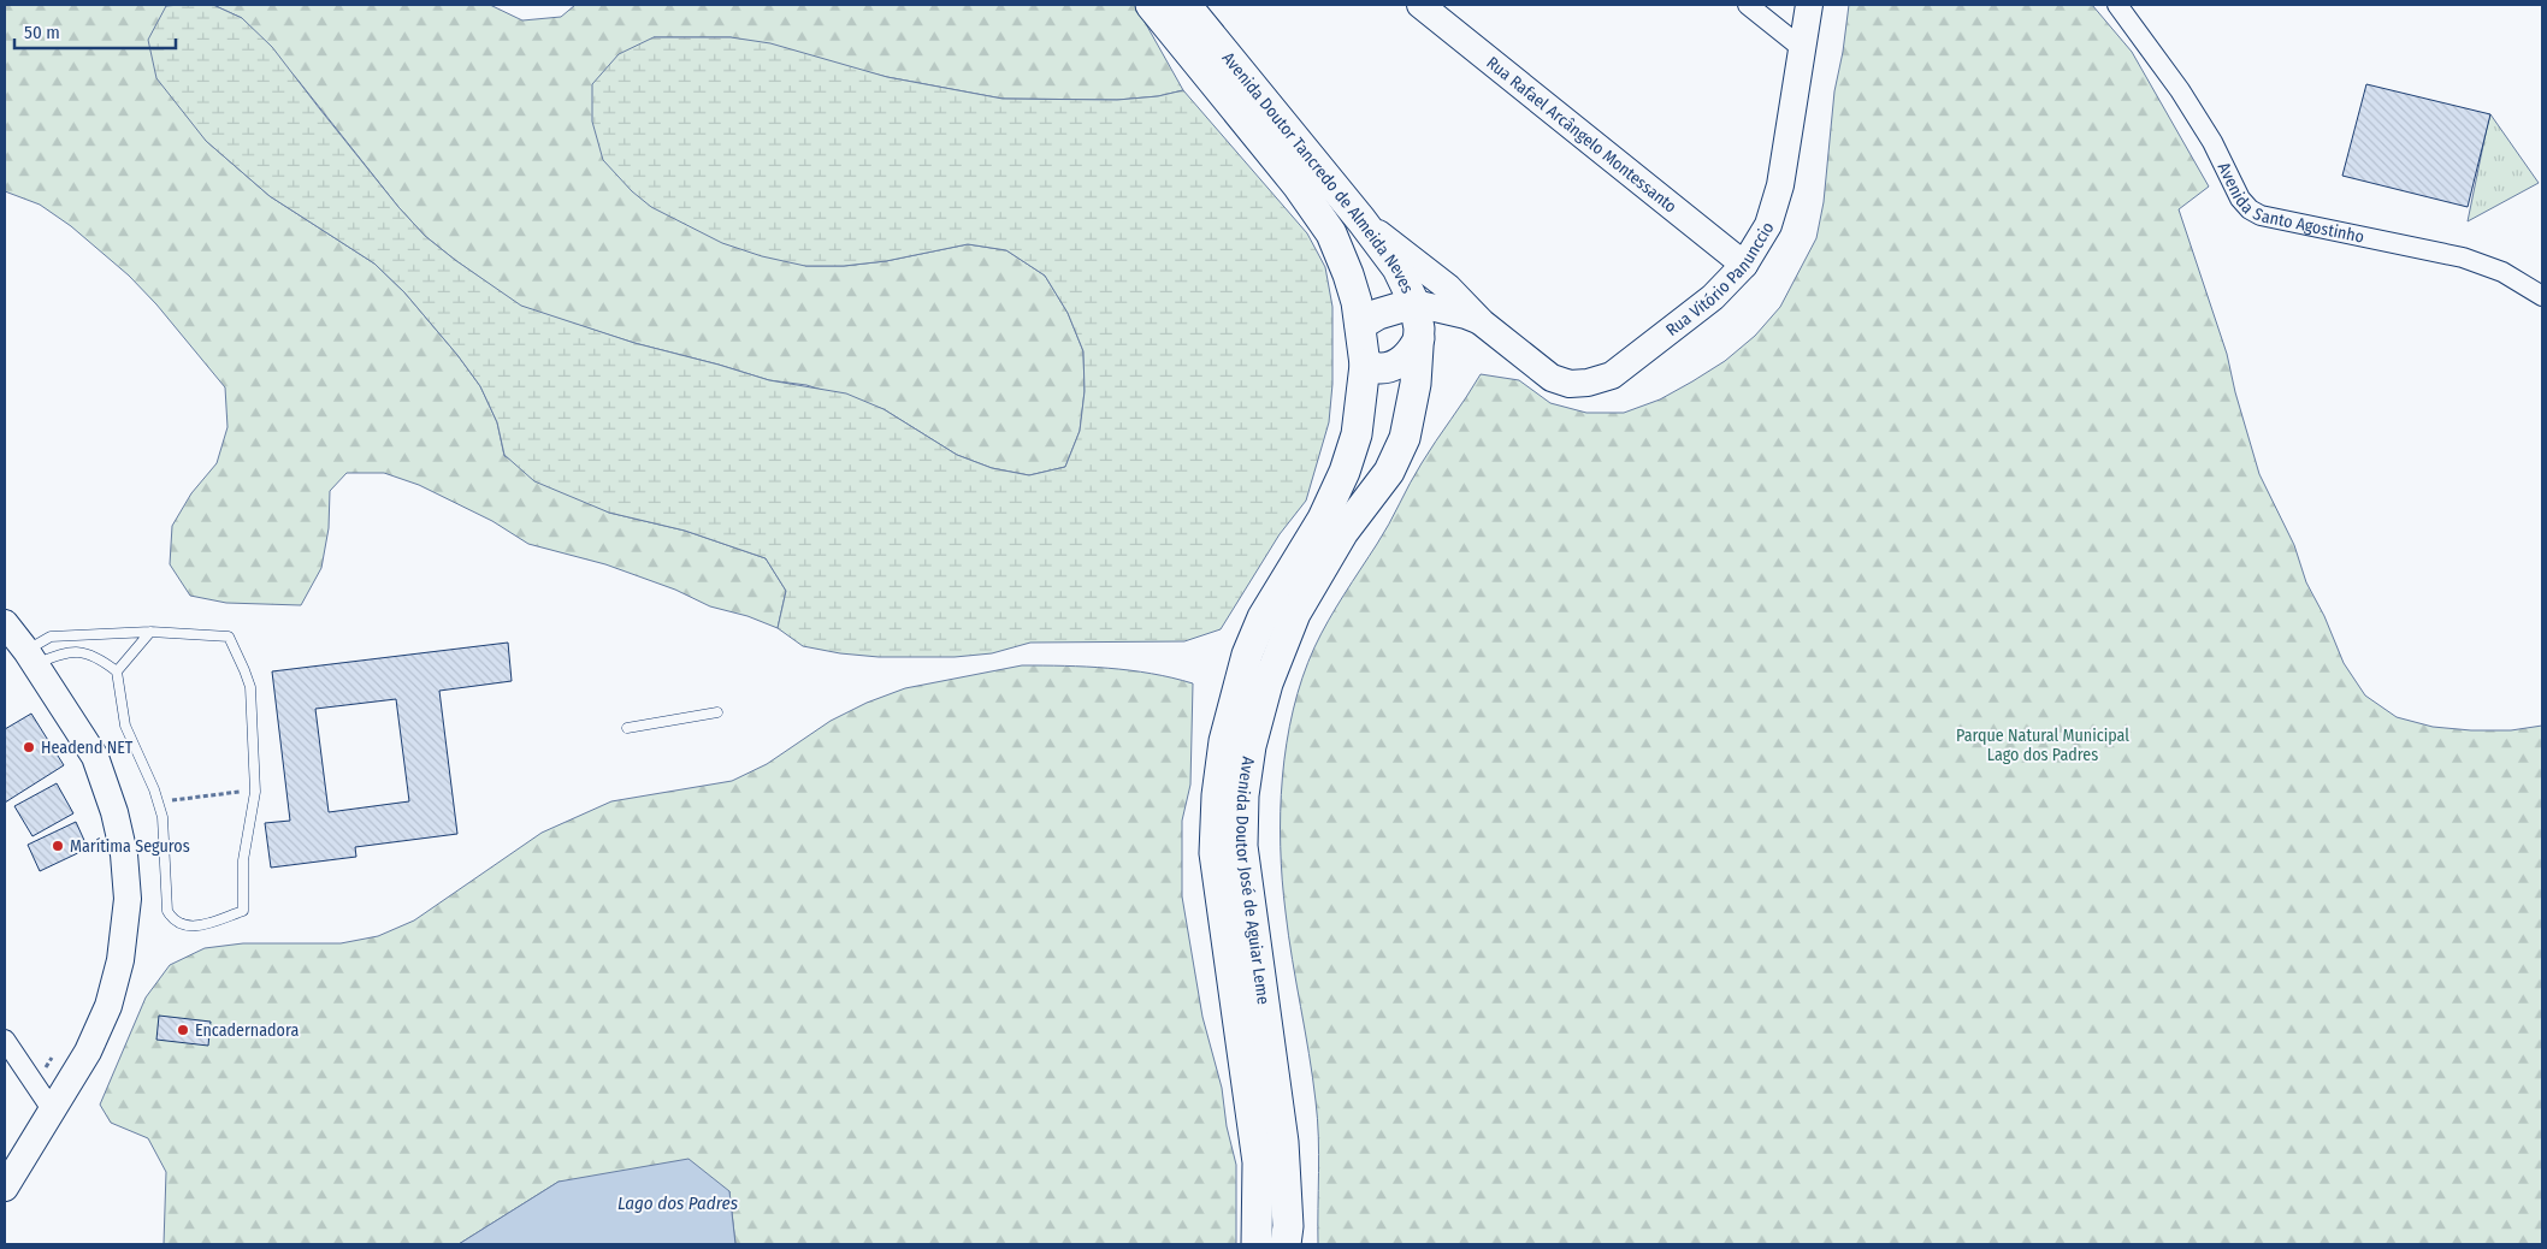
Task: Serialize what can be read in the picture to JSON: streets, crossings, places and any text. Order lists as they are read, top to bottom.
{
  "streets": {
    "main road": ["Avenida Doutor Tancredo de Almeida Neves", "Avenida Doutor José de Aguiar Leme"],
    "street": ["Rua Rafael Arcângelo Montessanto", "Avenida Santo Agostinho", "Rua Vitório Panunccio"]
  },
  "crossings": [
    ["Rua Rafael Arcângelo Montessanto", "Rua Vitório Panunccio"],
    ["Avenida Doutor Tancredo de Almeida Neves", "Rua Vitório Panunccio"],
    ["Avenida Doutor Tancredo de Almeida Neves", "Avenida Doutor José de Aguiar Leme"],
    ["Rua Vitório Panunccio", "Avenida Doutor José de Aguiar Leme"]
  ],
  "water": ["Lago dos Padres"],
  "parks": ["Parque Natural Municipal Lago dos Padres"],
  "places": ["Headend NET", "Marítima Seguros", "Encadernadora"],
  "scale_bar": "50 m"
}
